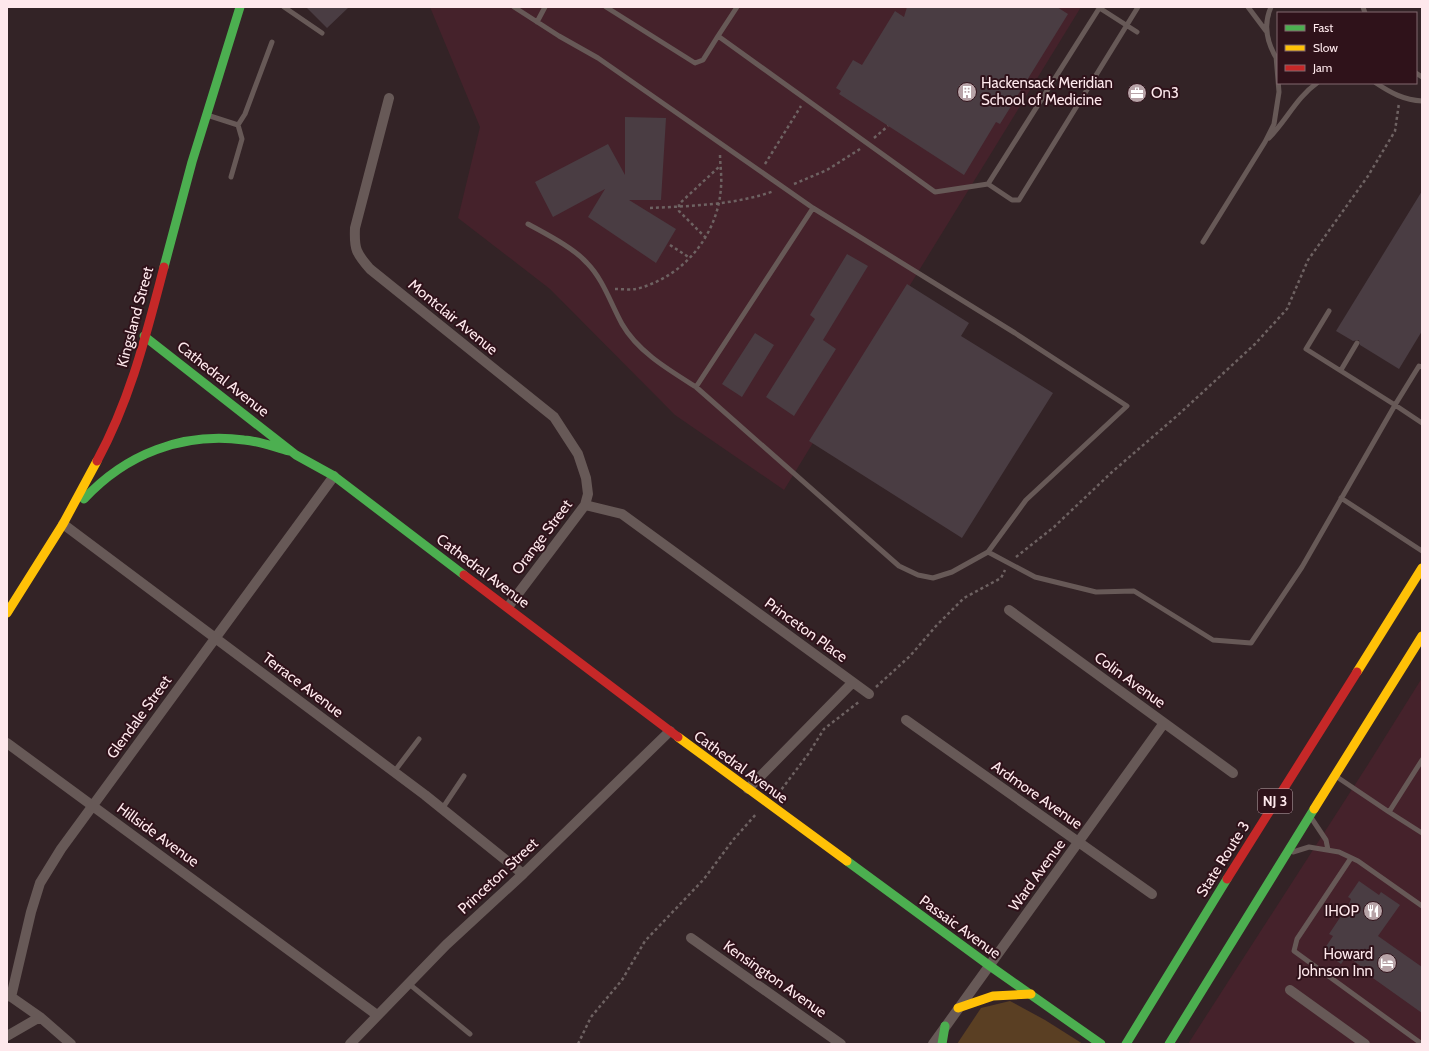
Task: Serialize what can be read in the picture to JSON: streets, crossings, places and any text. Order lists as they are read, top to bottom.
{
  "streets": {
    "main road": [
      "Kingsland Street",
      "Cathedral Avenue",
      "NJ 3",
      "State Route 3",
      "Passaic Avenue"
    ],
    "street": [
      "Montclair Avenue",
      "Orange Street",
      "Princeton Place",
      "Colin Avenue",
      "Terrace Avenue",
      "Glendale Street",
      "Ardmore Avenue",
      "Hillside Avenue",
      "Ward Avenue",
      "Princeton Street",
      "Kensington Avenue"
    ]
  },
  "crossings": [
    ["Kingsland Street", "Cathedral Avenue"],
    ["Kingsland Street", "Terrace Avenue"],
    ["Montclair Avenue", "Orange Street"],
    ["Montclair Avenue", "Princeton Place"],
    ["Cathedral Avenue", "Orange Street"],
    ["Cathedral Avenue", "Princeton Place"],
    ["Cathedral Avenue", "Glendale Street"],
    ["Cathedral Avenue", "Princeton Street"],
    ["Cathedral Avenue", "Passaic Avenue"],
    ["Orange Street", "Princeton Place"],
    ["Colin Avenue", "Ward Avenue"],
    ["Terrace Avenue", "Glendale Street"],
    ["Terrace Avenue", "Princeton Street"],
    ["Glendale Street", "Hillside Avenue"],
    ["Ardmore Avenue", "Ward Avenue"],
    ["Hillside Avenue", "Princeton Street"],
    ["Ward Avenue", "Passaic Avenue"]
  ],
  "places": {
    "building": ["Hackensack Meridian School of Medicine"],
    "office": ["On3"],
    "restaurant": ["IHOP"],
    "hotel": ["Howard Johnson Inn"]
  },
  "legend": ["Fast", "Slow", "Jam"]
}
